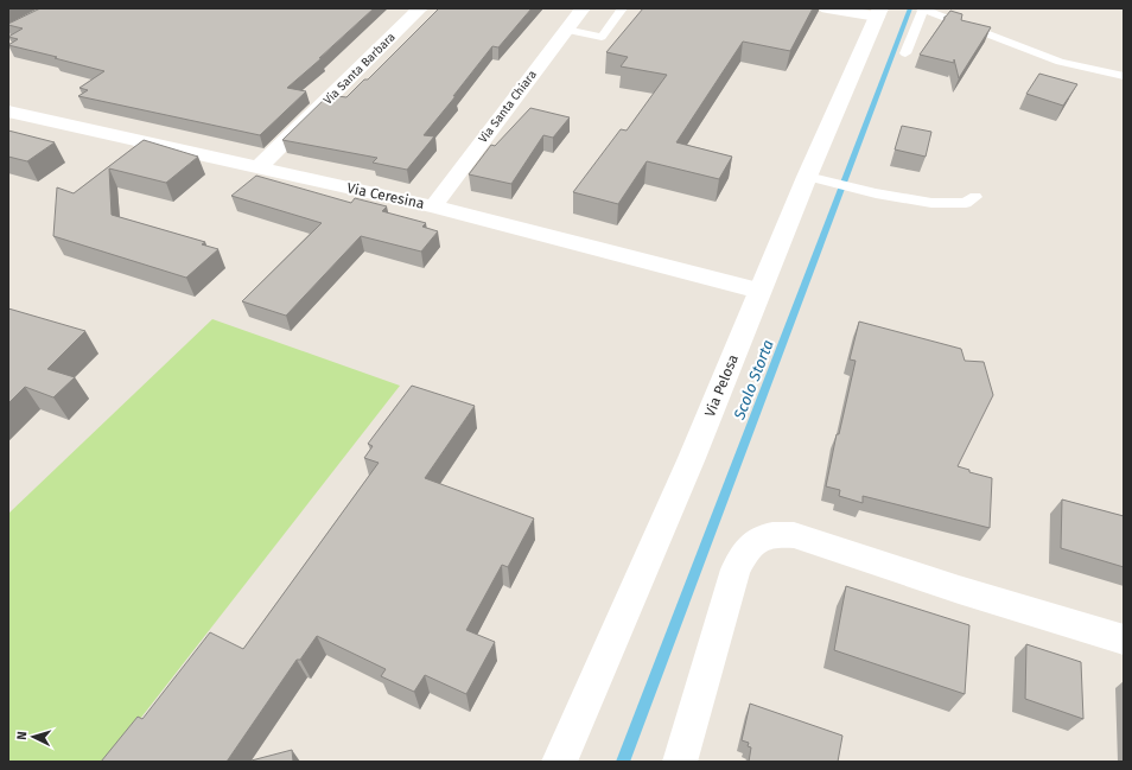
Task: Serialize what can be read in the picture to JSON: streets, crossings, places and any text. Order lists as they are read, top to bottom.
{
  "streets": {
    "street": [
      "Via Santa Barbara",
      "Via Santa Chiara",
      "Via Ceresina",
      "Via Pelosa"
    ]
  },
  "crossings": [
    ["Via Santa Barbara", "Via Ceresina"],
    ["Via Santa Chiara", "Via Ceresina"],
    ["Via Ceresina", "Via Pelosa"]
  ],
  "water": ["Scolo Storta"],
  "north": "left"
}
